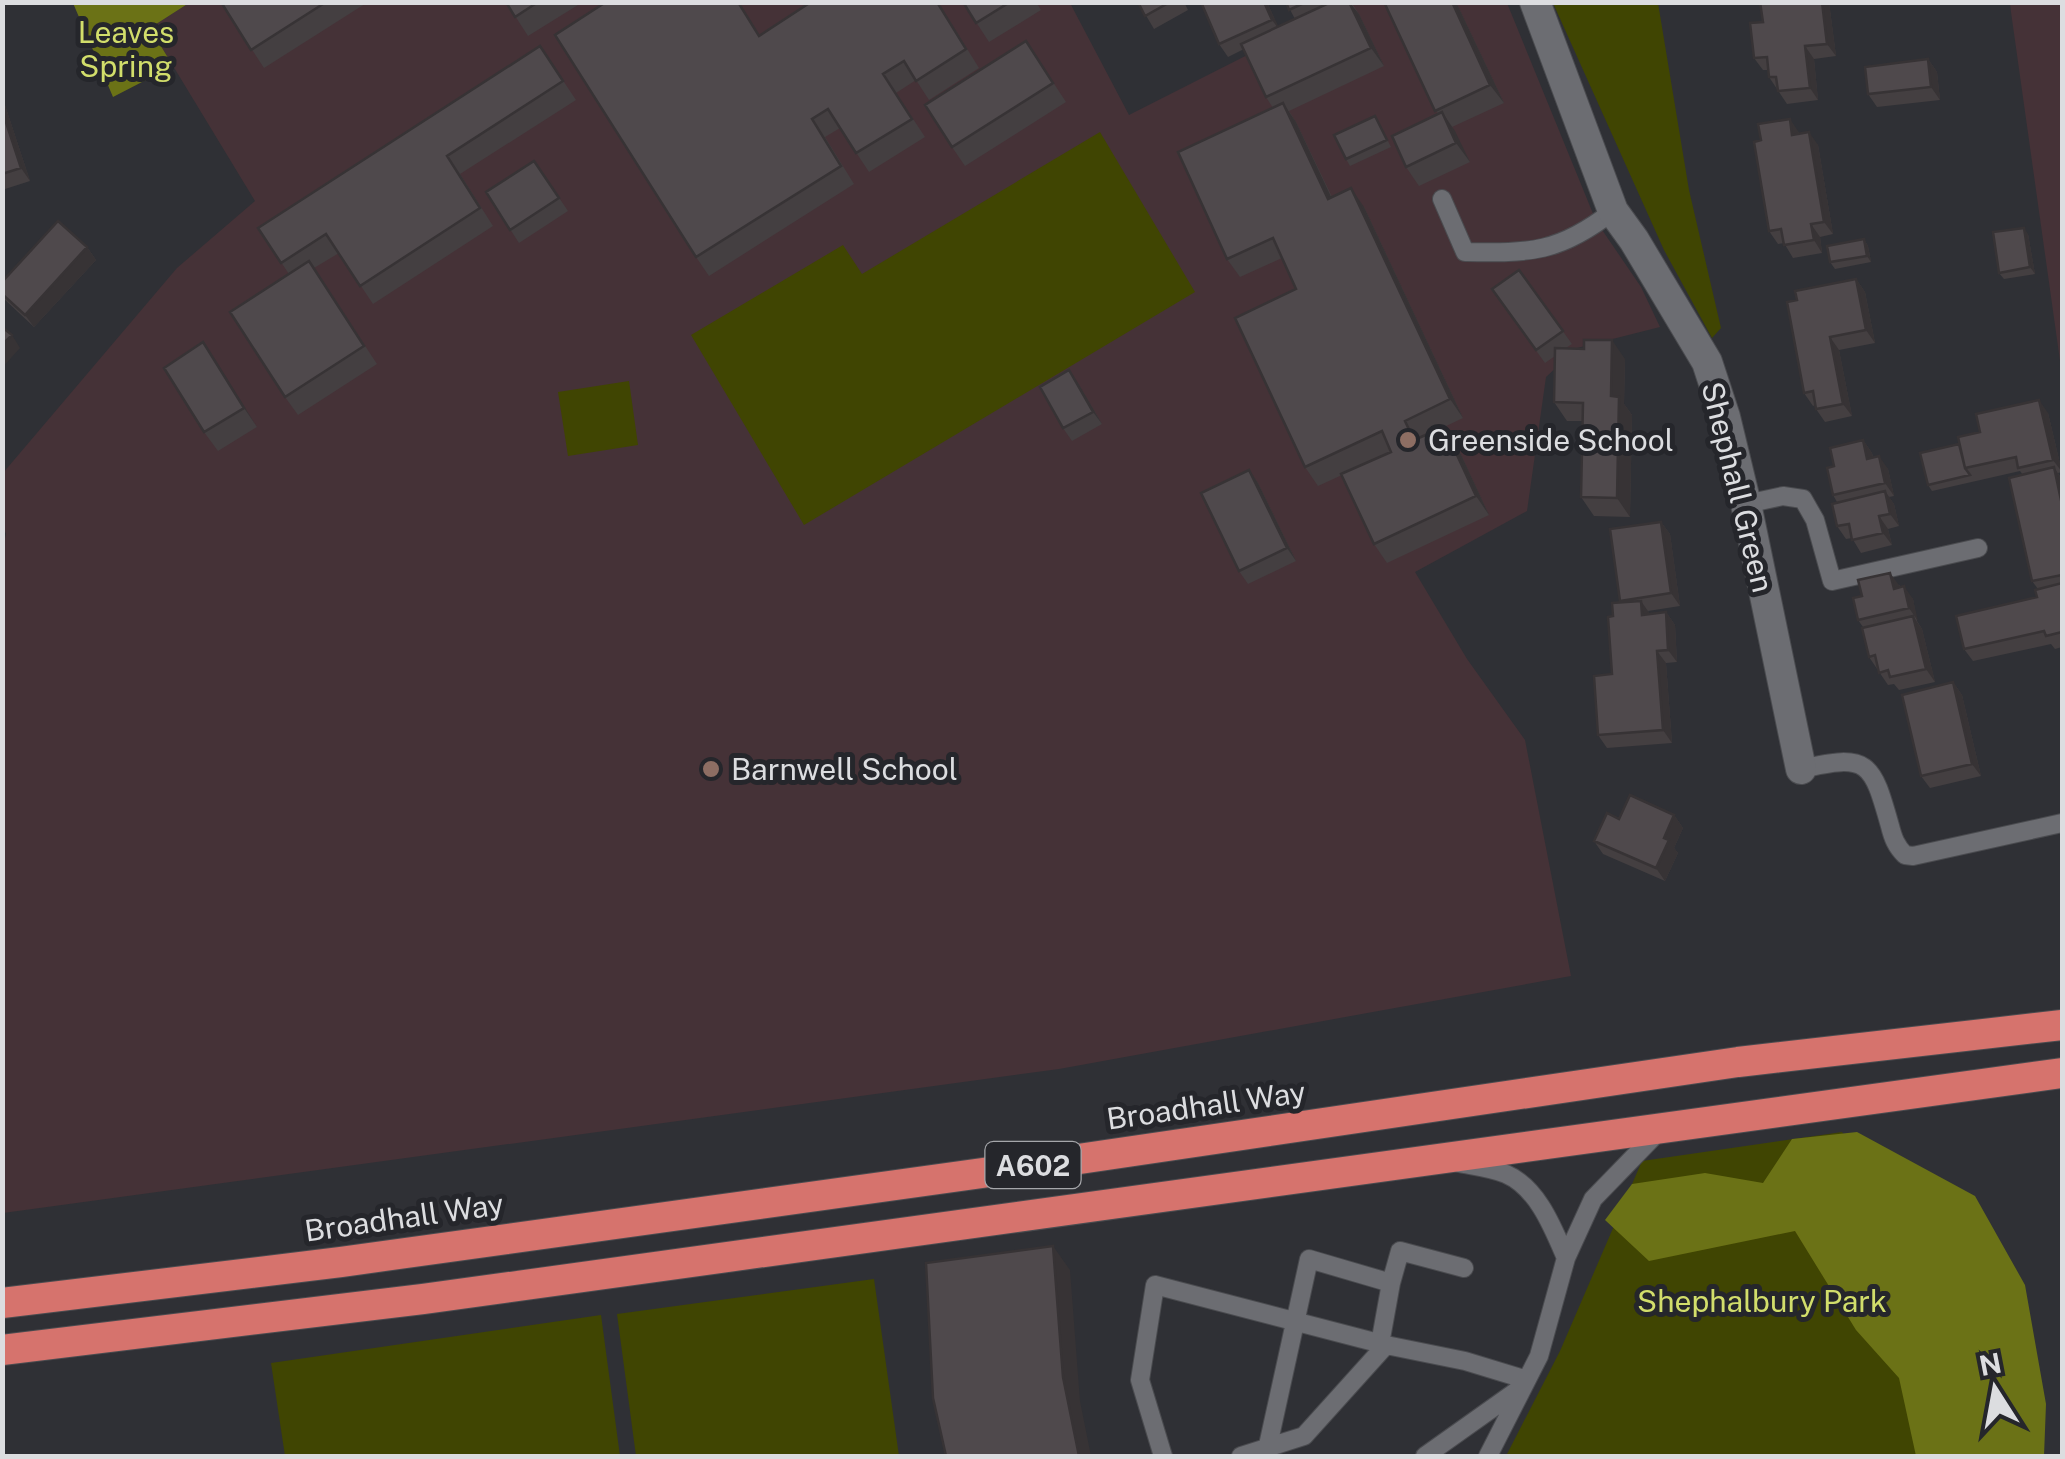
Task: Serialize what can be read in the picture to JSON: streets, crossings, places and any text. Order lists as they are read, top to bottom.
{
  "streets": {
    "highway": ["Broadhall Way", "A602"],
    "street": ["Shephall Green"]
  },
  "parks": ["Leaves Spring", "Shephalbury Park"],
  "places": ["Greenside School", "Barnwell School"],
  "north": "top"
}
